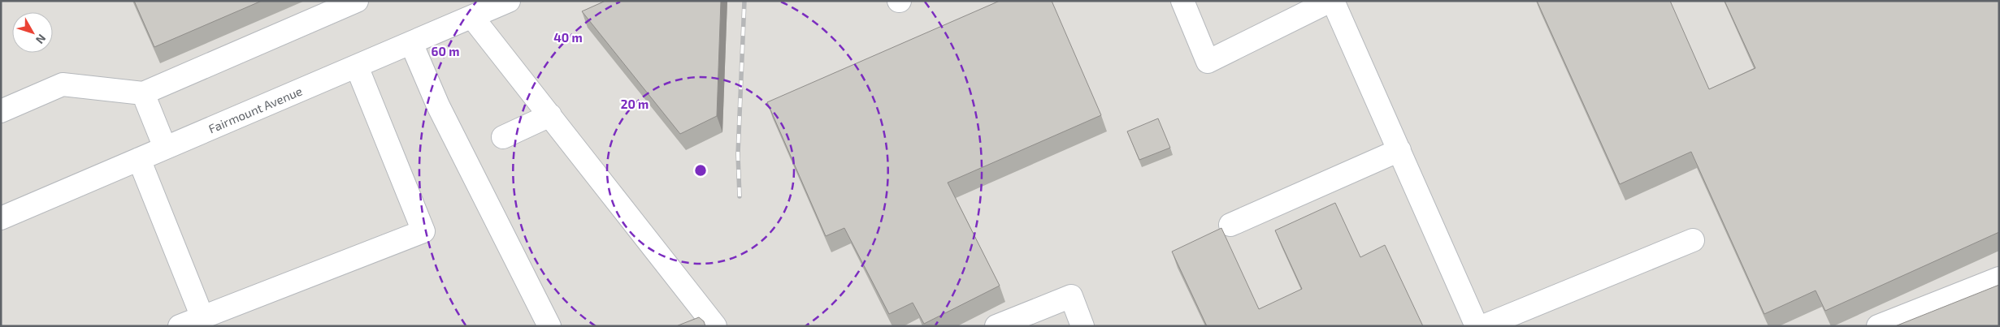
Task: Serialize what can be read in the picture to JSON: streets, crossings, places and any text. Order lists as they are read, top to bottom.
{
  "streets": {
    "street": ["Fairmount Avenue"]
  },
  "north": "bottom right",
  "rings": ["40 m", "60 m", "20 m"]
}
